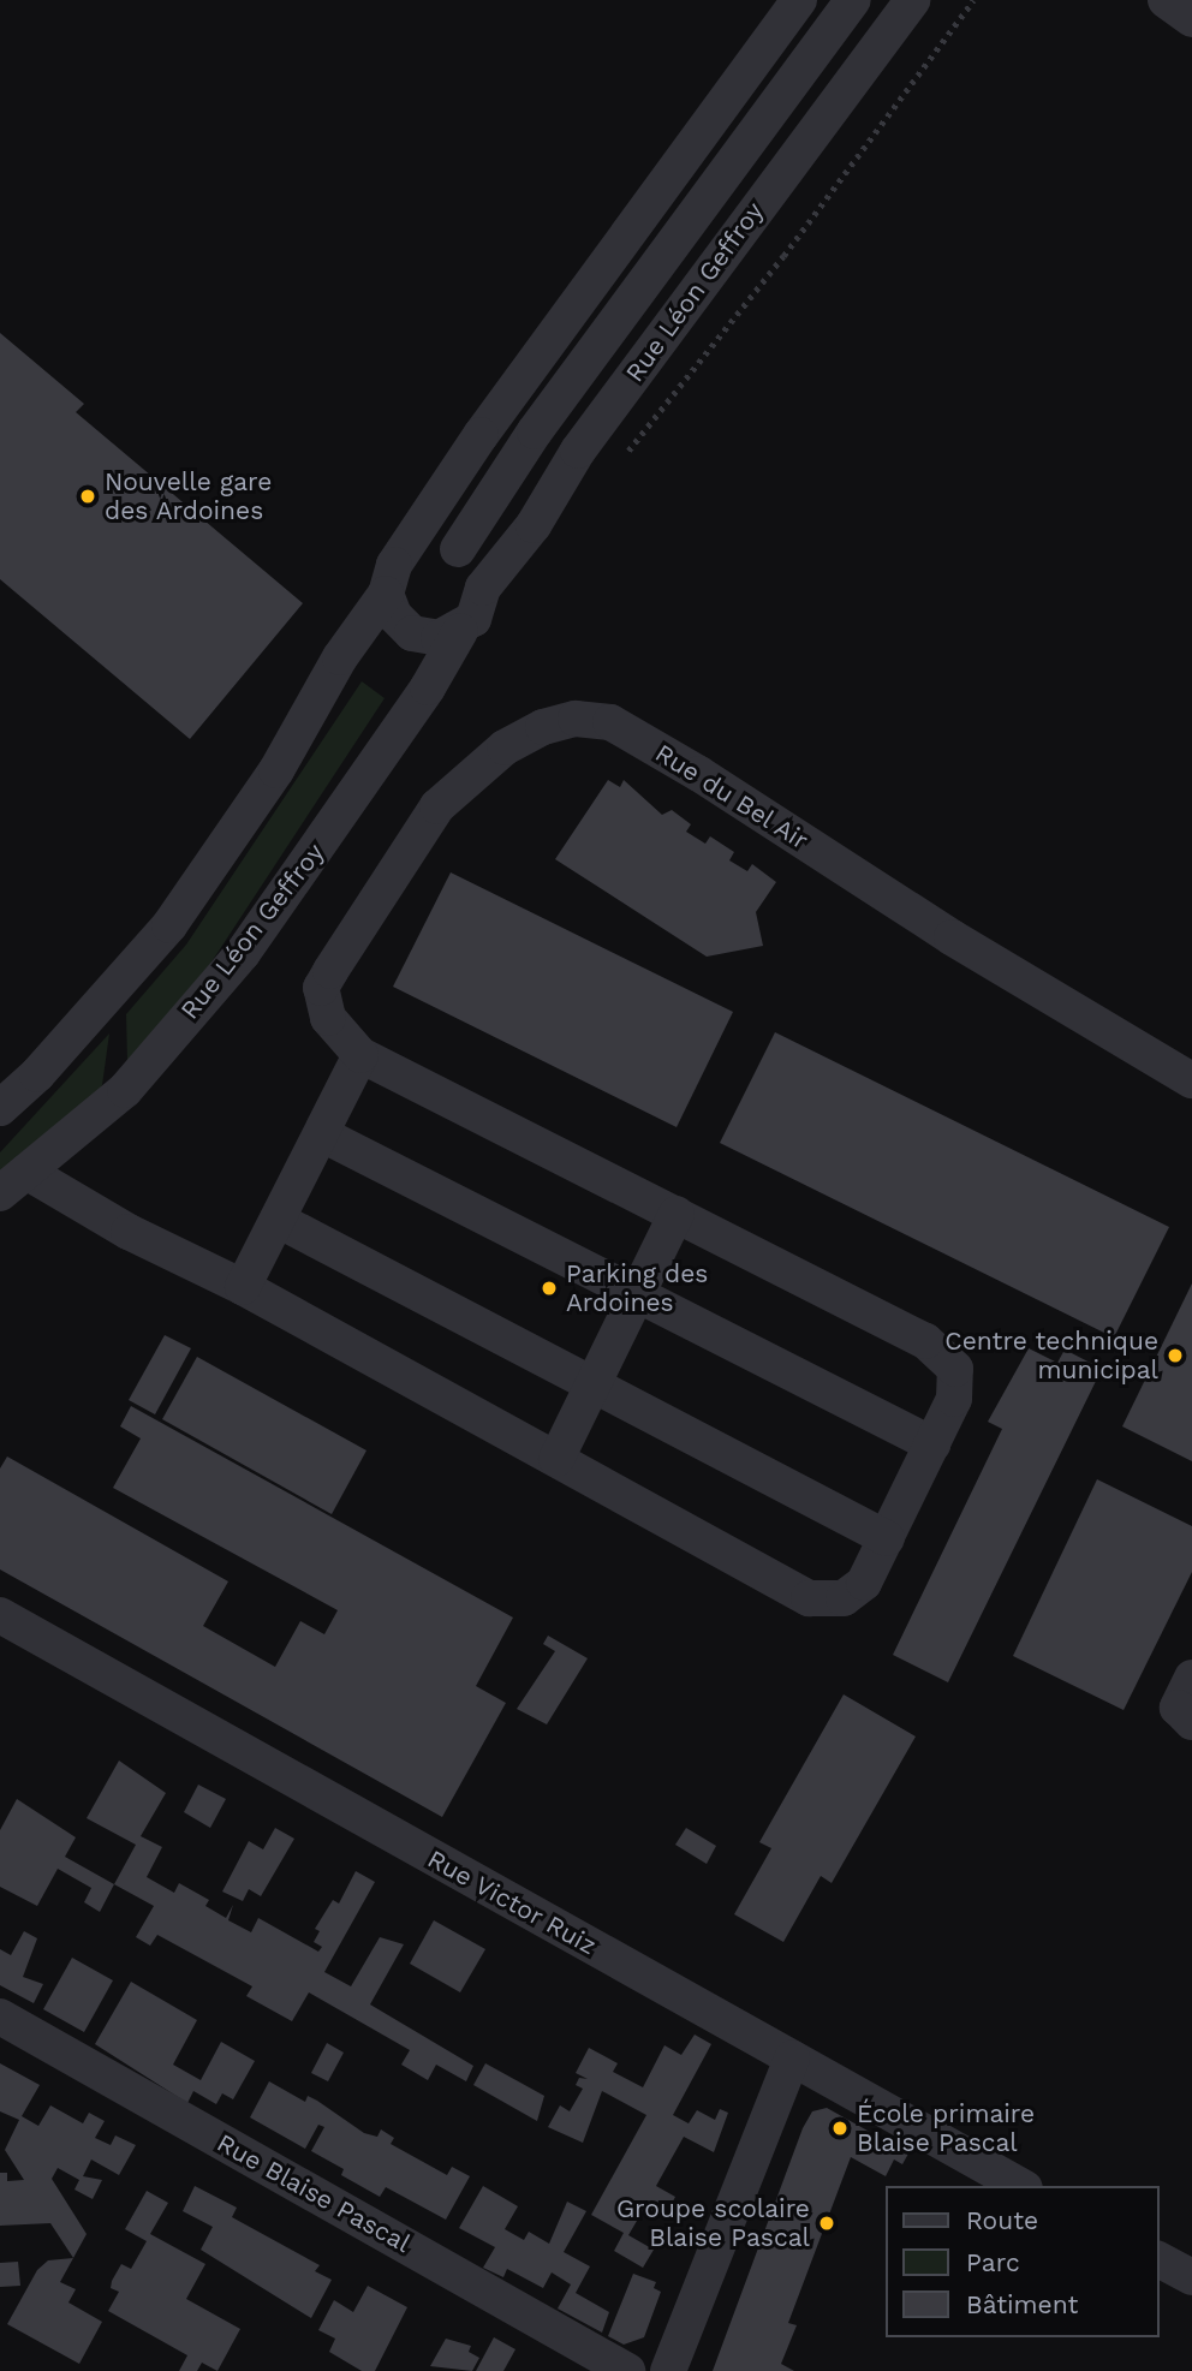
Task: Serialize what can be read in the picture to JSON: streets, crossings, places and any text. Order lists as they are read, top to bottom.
{
  "streets": {
    "street": [
      "Rue Léon Geffroy",
      "Rue du Bel Air",
      "Rue Victor Ruiz",
      "Rue Blaise Pascal"
    ]
  },
  "places": [
    "Nouvelle gare des Ardoines",
    "Parking des Ardoines",
    "Centre technique municipal",
    "École primaire Blaise Pascal",
    "Groupe scolaire Blaise Pascal"
  ],
  "legend": ["Route", "Parc", "Bâtiment"]
}
